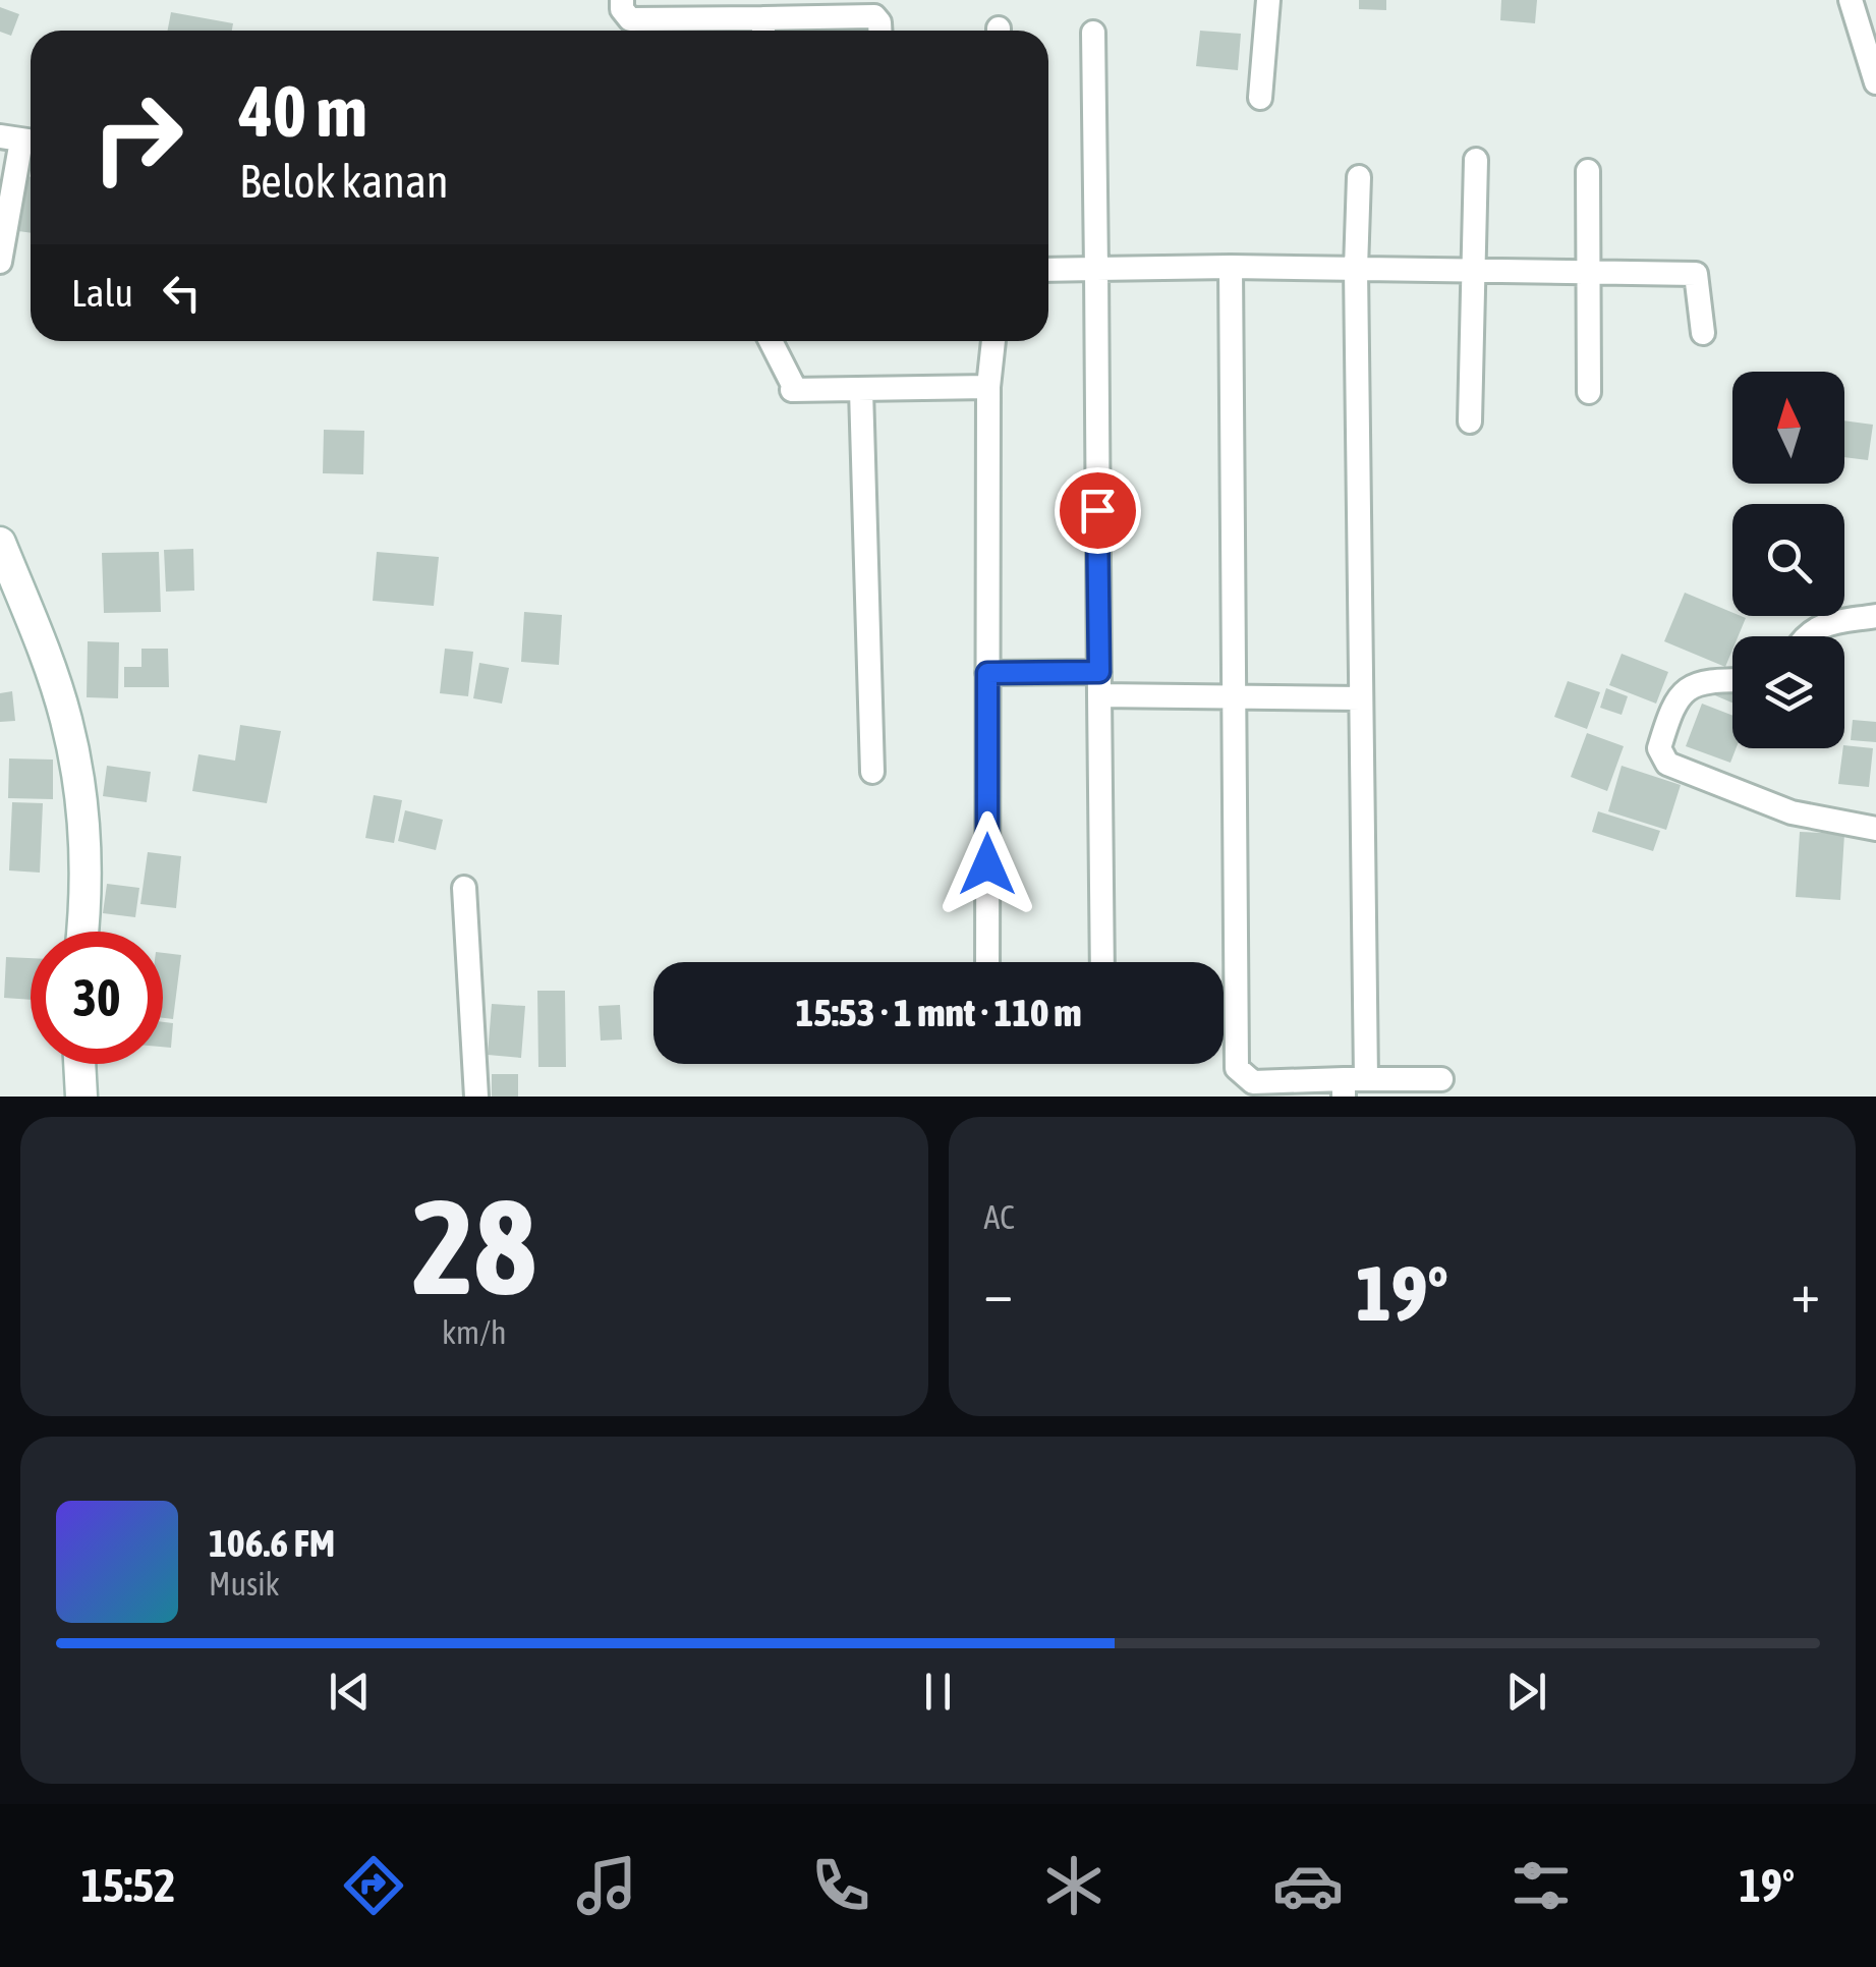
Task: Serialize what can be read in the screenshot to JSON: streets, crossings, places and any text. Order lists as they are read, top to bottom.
{
  "north": "top",
  "page": {
    "turn": ["40 m", "Belok kanan"],
    "then": "Lalu",
    "limit": "30",
    "trip": "15:53 · 1 mnt · 110 m",
    "tile": [
      ["28", "km/h"],
      "AC"
    ],
    "heat": ["−", "19°", "+"],
    "song": ["106.6 FM", "Musik"],
    "tabs": ["15:52", "19°"]
  }
}
